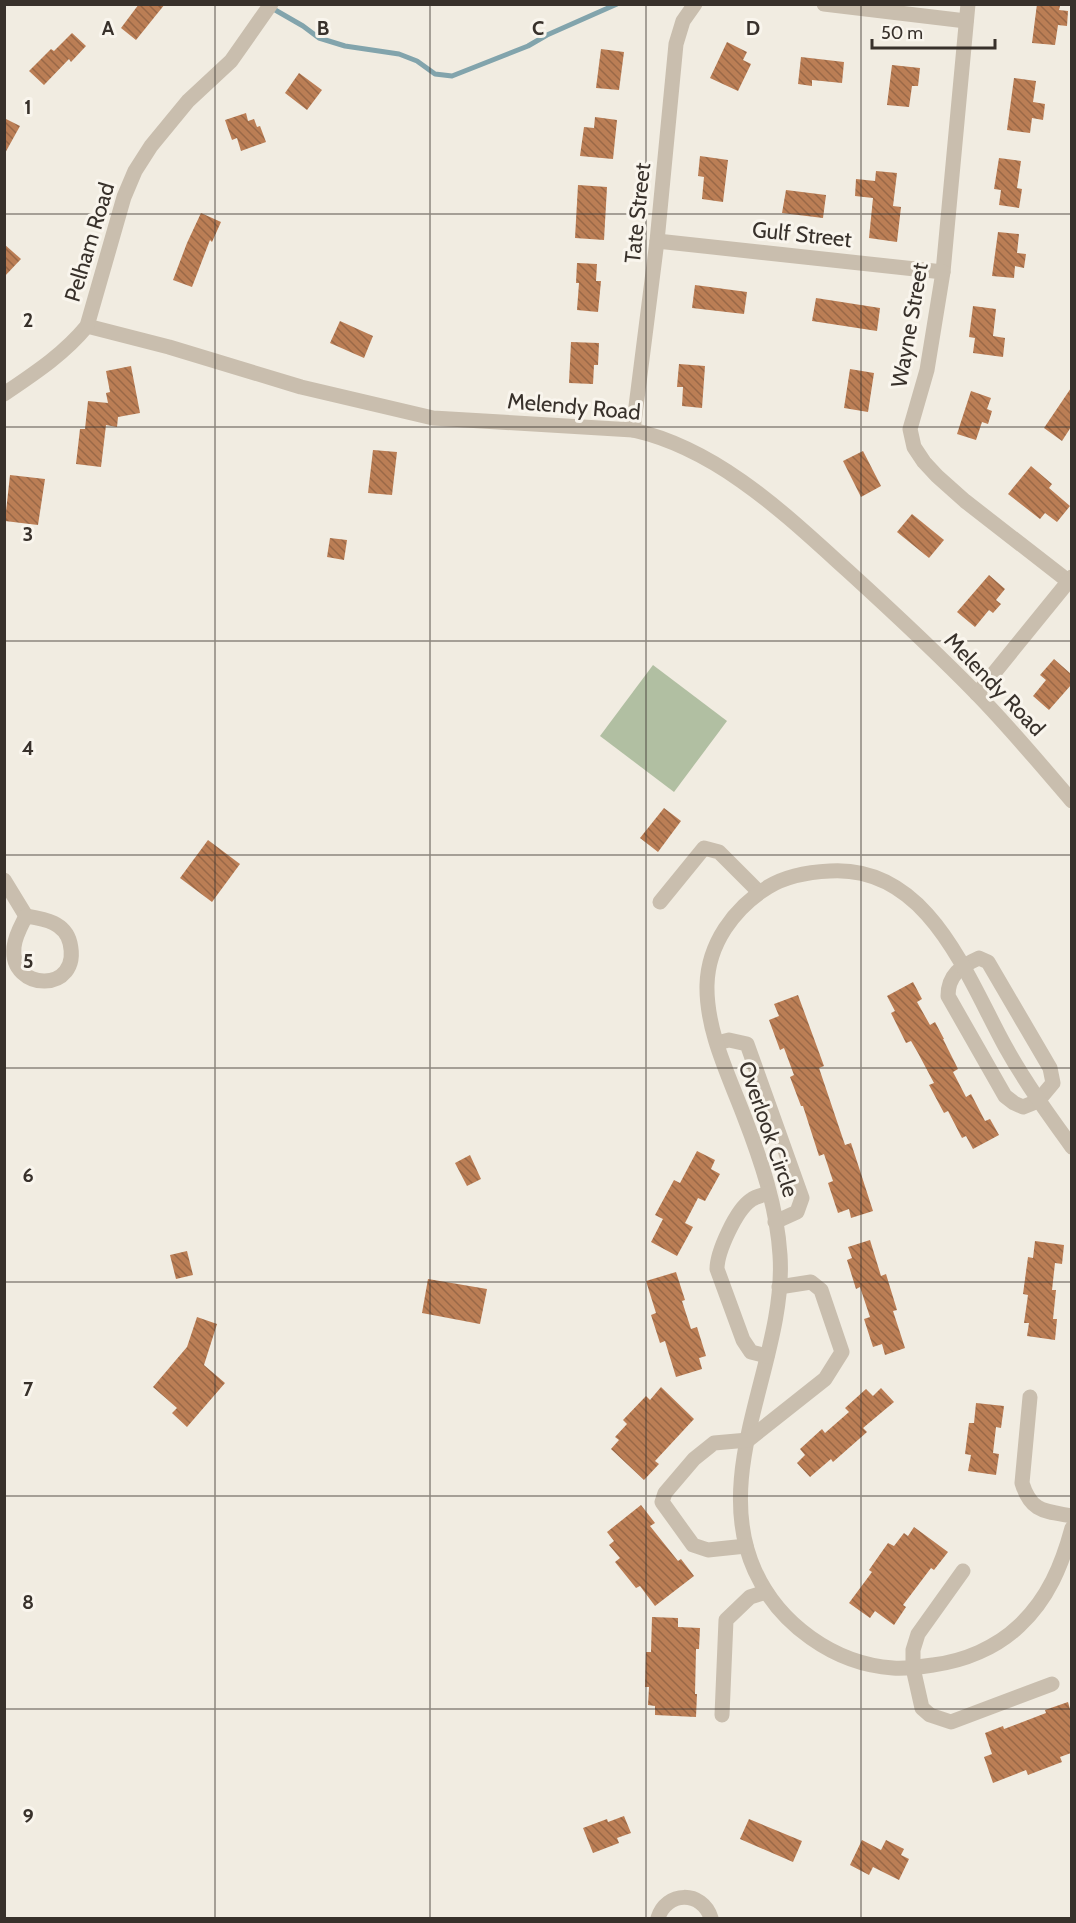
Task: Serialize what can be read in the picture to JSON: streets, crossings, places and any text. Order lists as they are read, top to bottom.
{
  "streets": {
    "street": [
      "Tate Street",
      "Gulf Street",
      "Pelham Road",
      "Wayne Street",
      "Melendy Road",
      "Overlook Circle"
    ]
  },
  "crossings": [
    ["Tate Street", "Gulf Street"],
    ["Tate Street", "Melendy Road"],
    ["Gulf Street", "Wayne Street"],
    ["Pelham Road", "Melendy Road"]
  ],
  "scale_bar": "50 m",
  "grid": {
    "columns": [
      "A",
      "B",
      "C",
      "D"
    ],
    "rows": [
      "1",
      "2",
      "3",
      "4",
      "5",
      "6",
      "7",
      "8",
      "9"
    ]
  }
}
